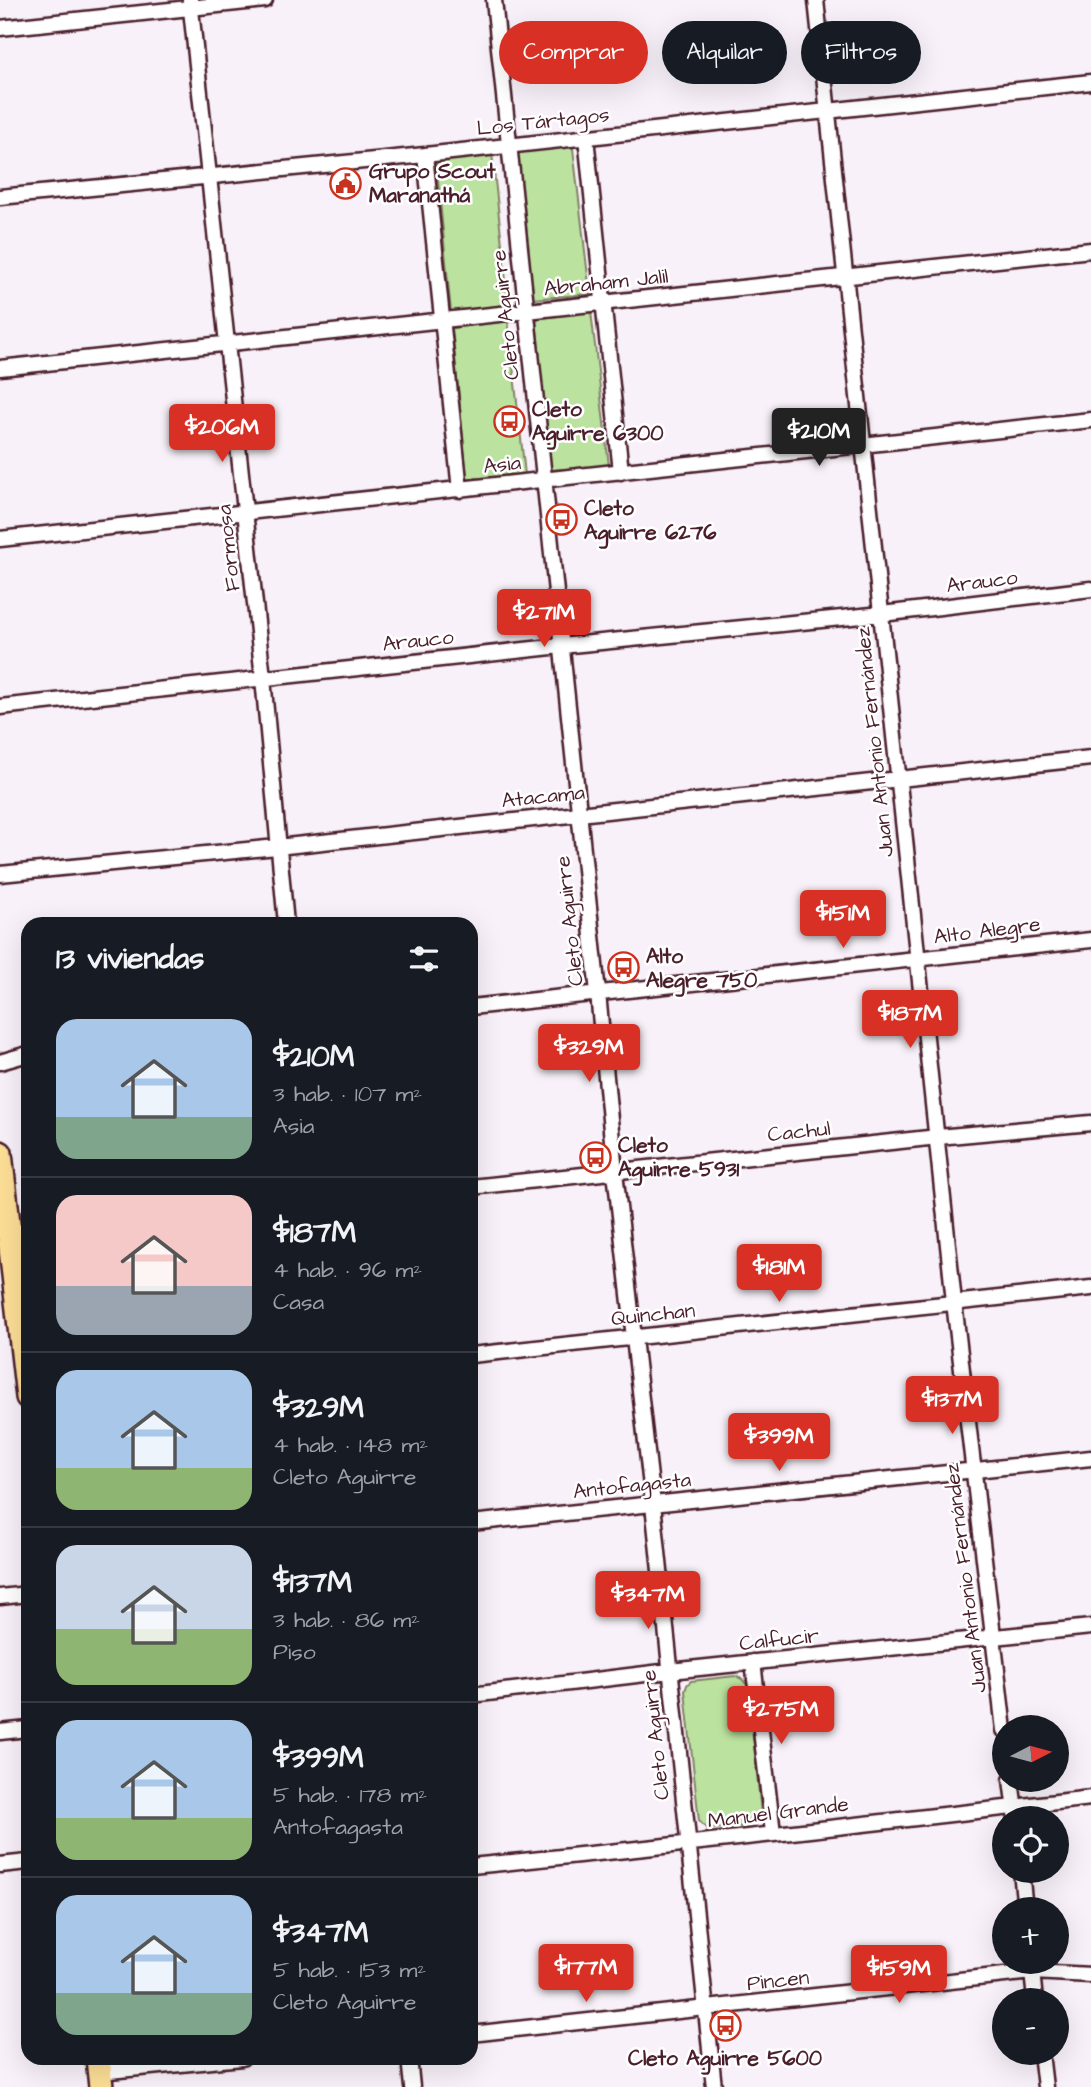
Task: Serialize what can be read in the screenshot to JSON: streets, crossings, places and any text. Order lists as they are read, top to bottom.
{
  "streets": {
    "street": [
      "Los Tártagos",
      "Abraham Jalil",
      "Cleto Aguirre",
      "Asia",
      "Formosa",
      "Arauco",
      "Juan Antonio Fernández",
      "Atacama",
      "Alto Alegre",
      "Cachul",
      "Quinchan",
      "Antofagasta",
      "Calfucir",
      "Manuel Grande",
      "Pincen"
    ]
  },
  "crossings": [
    ["Los Tártagos", "Cleto Aguirre"],
    ["Los Tártagos", "Formosa"],
    ["Los Tártagos", "Juan Antonio Fernández"],
    ["Abraham Jalil", "Cleto Aguirre"],
    ["Abraham Jalil", "Formosa"],
    ["Abraham Jalil", "Juan Antonio Fernández"],
    ["Cleto Aguirre", "Asia"],
    ["Cleto Aguirre", "Arauco"],
    ["Cleto Aguirre", "Atacama"],
    ["Cleto Aguirre", "Alto Alegre"],
    ["Cleto Aguirre", "Cachul"],
    ["Cleto Aguirre", "Quinchan"],
    ["Cleto Aguirre", "Antofagasta"],
    ["Cleto Aguirre", "Calfucir"],
    ["Cleto Aguirre", "Manuel Grande"],
    ["Cleto Aguirre", "Pincen"],
    ["Asia", "Formosa"],
    ["Asia", "Juan Antonio Fernández"],
    ["Formosa", "Arauco"],
    ["Formosa", "Atacama"],
    ["Arauco", "Juan Antonio Fernández"],
    ["Juan Antonio Fernández", "Atacama"],
    ["Juan Antonio Fernández", "Alto Alegre"],
    ["Juan Antonio Fernández", "Cachul"],
    ["Juan Antonio Fernández", "Quinchan"],
    ["Juan Antonio Fernández", "Antofagasta"],
    ["Juan Antonio Fernández", "Calfucir"]
  ],
  "places": {
    "public building": ["Grupo Scout Maranathá"],
    "bus stop": [
      "Cleto Aguirre 6300",
      "Cleto Aguirre 6276",
      "Alto Alegre 750",
      "Cleto Aguirre 5931",
      "Cleto Aguirre 5600"
    ]
  },
  "north": "right",
  "page": {
    "chip": ["Comprar", "Alquilar", "Filtros"],
    "price": [
      "$206M",
      "$210M",
      "$271M",
      "$151M",
      "$187M",
      "$329M",
      "$181M",
      "$137M",
      "$399M",
      "$347M",
      "$275M",
      "$177M",
      "$159M"
    ],
    "heading": "13 viviendas",
    "list": [
      {
        "name": "$210M",
        "note": "3 hab. · 107 m² · Asia"
      },
      {
        "name": "$187M",
        "note": "4 hab. · 96 m² · Casa"
      },
      {
        "name": "$329M",
        "note": "4 hab. · 148 m² · Cleto Aguirre"
      },
      {
        "name": "$137M",
        "note": "3 hab. · 86 m² · Piso"
      },
      {
        "name": "$399M",
        "note": "5 hab. · 178 m² · Antofagasta"
      },
      {
        "name": "$347M",
        "note": "5 hab. · 153 m² · Cleto Aguirre"
      }
    ],
    "map_buttons": ["+", "−"]
  }
}
